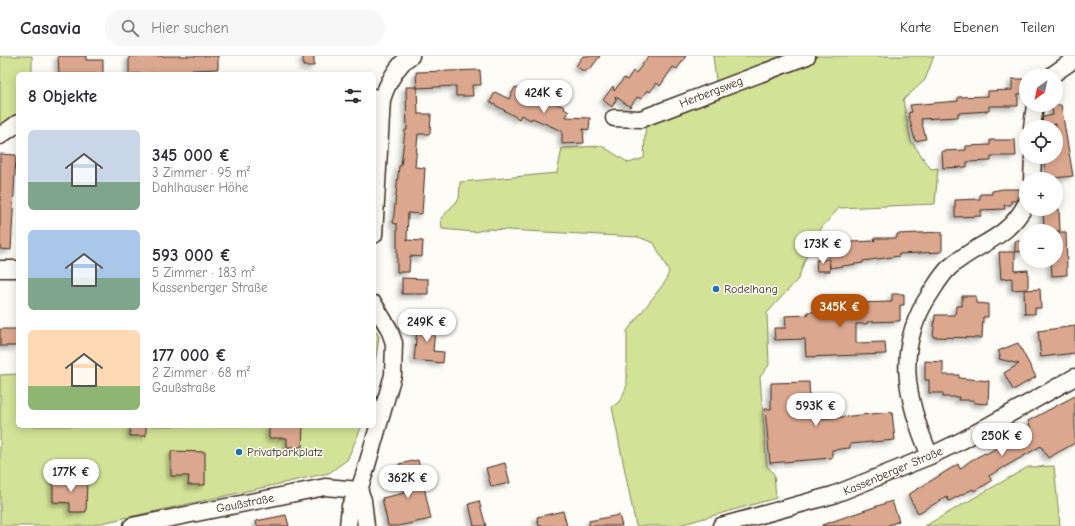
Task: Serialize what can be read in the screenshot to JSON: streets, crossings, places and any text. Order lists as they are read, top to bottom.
{
  "streets": {
    "street": ["Herbergsweg", "Kassenberger Straße", "Gaußstraße"]
  },
  "places": ["Rodelhang", "Privatparkplatz"],
  "north": "bottom left",
  "page": {
    "header": "Casavia",
    "search": "Hier suchen",
    "nav": ["Karte", "Ebenen", "Teilen"],
    "map_buttons": ["+", "−"],
    "heading": "8 Objekte",
    "price": [
      "424K €",
      "173K €",
      "345K €",
      "249K €",
      "593K €",
      "250K €",
      "177K €",
      "362K €"
    ],
    "list": [
      {
        "name": "345 000 €",
        "note": "3 Zimmer · 95 m² · Dahlhauser Höhe"
      },
      {
        "name": "593 000 €",
        "note": "5 Zimmer · 183 m² · Kassenberger Straße"
      },
      {
        "name": "177 000 €",
        "note": "2 Zimmer · 68 m² · Gaußstraße"
      }
    ]
  }
}
